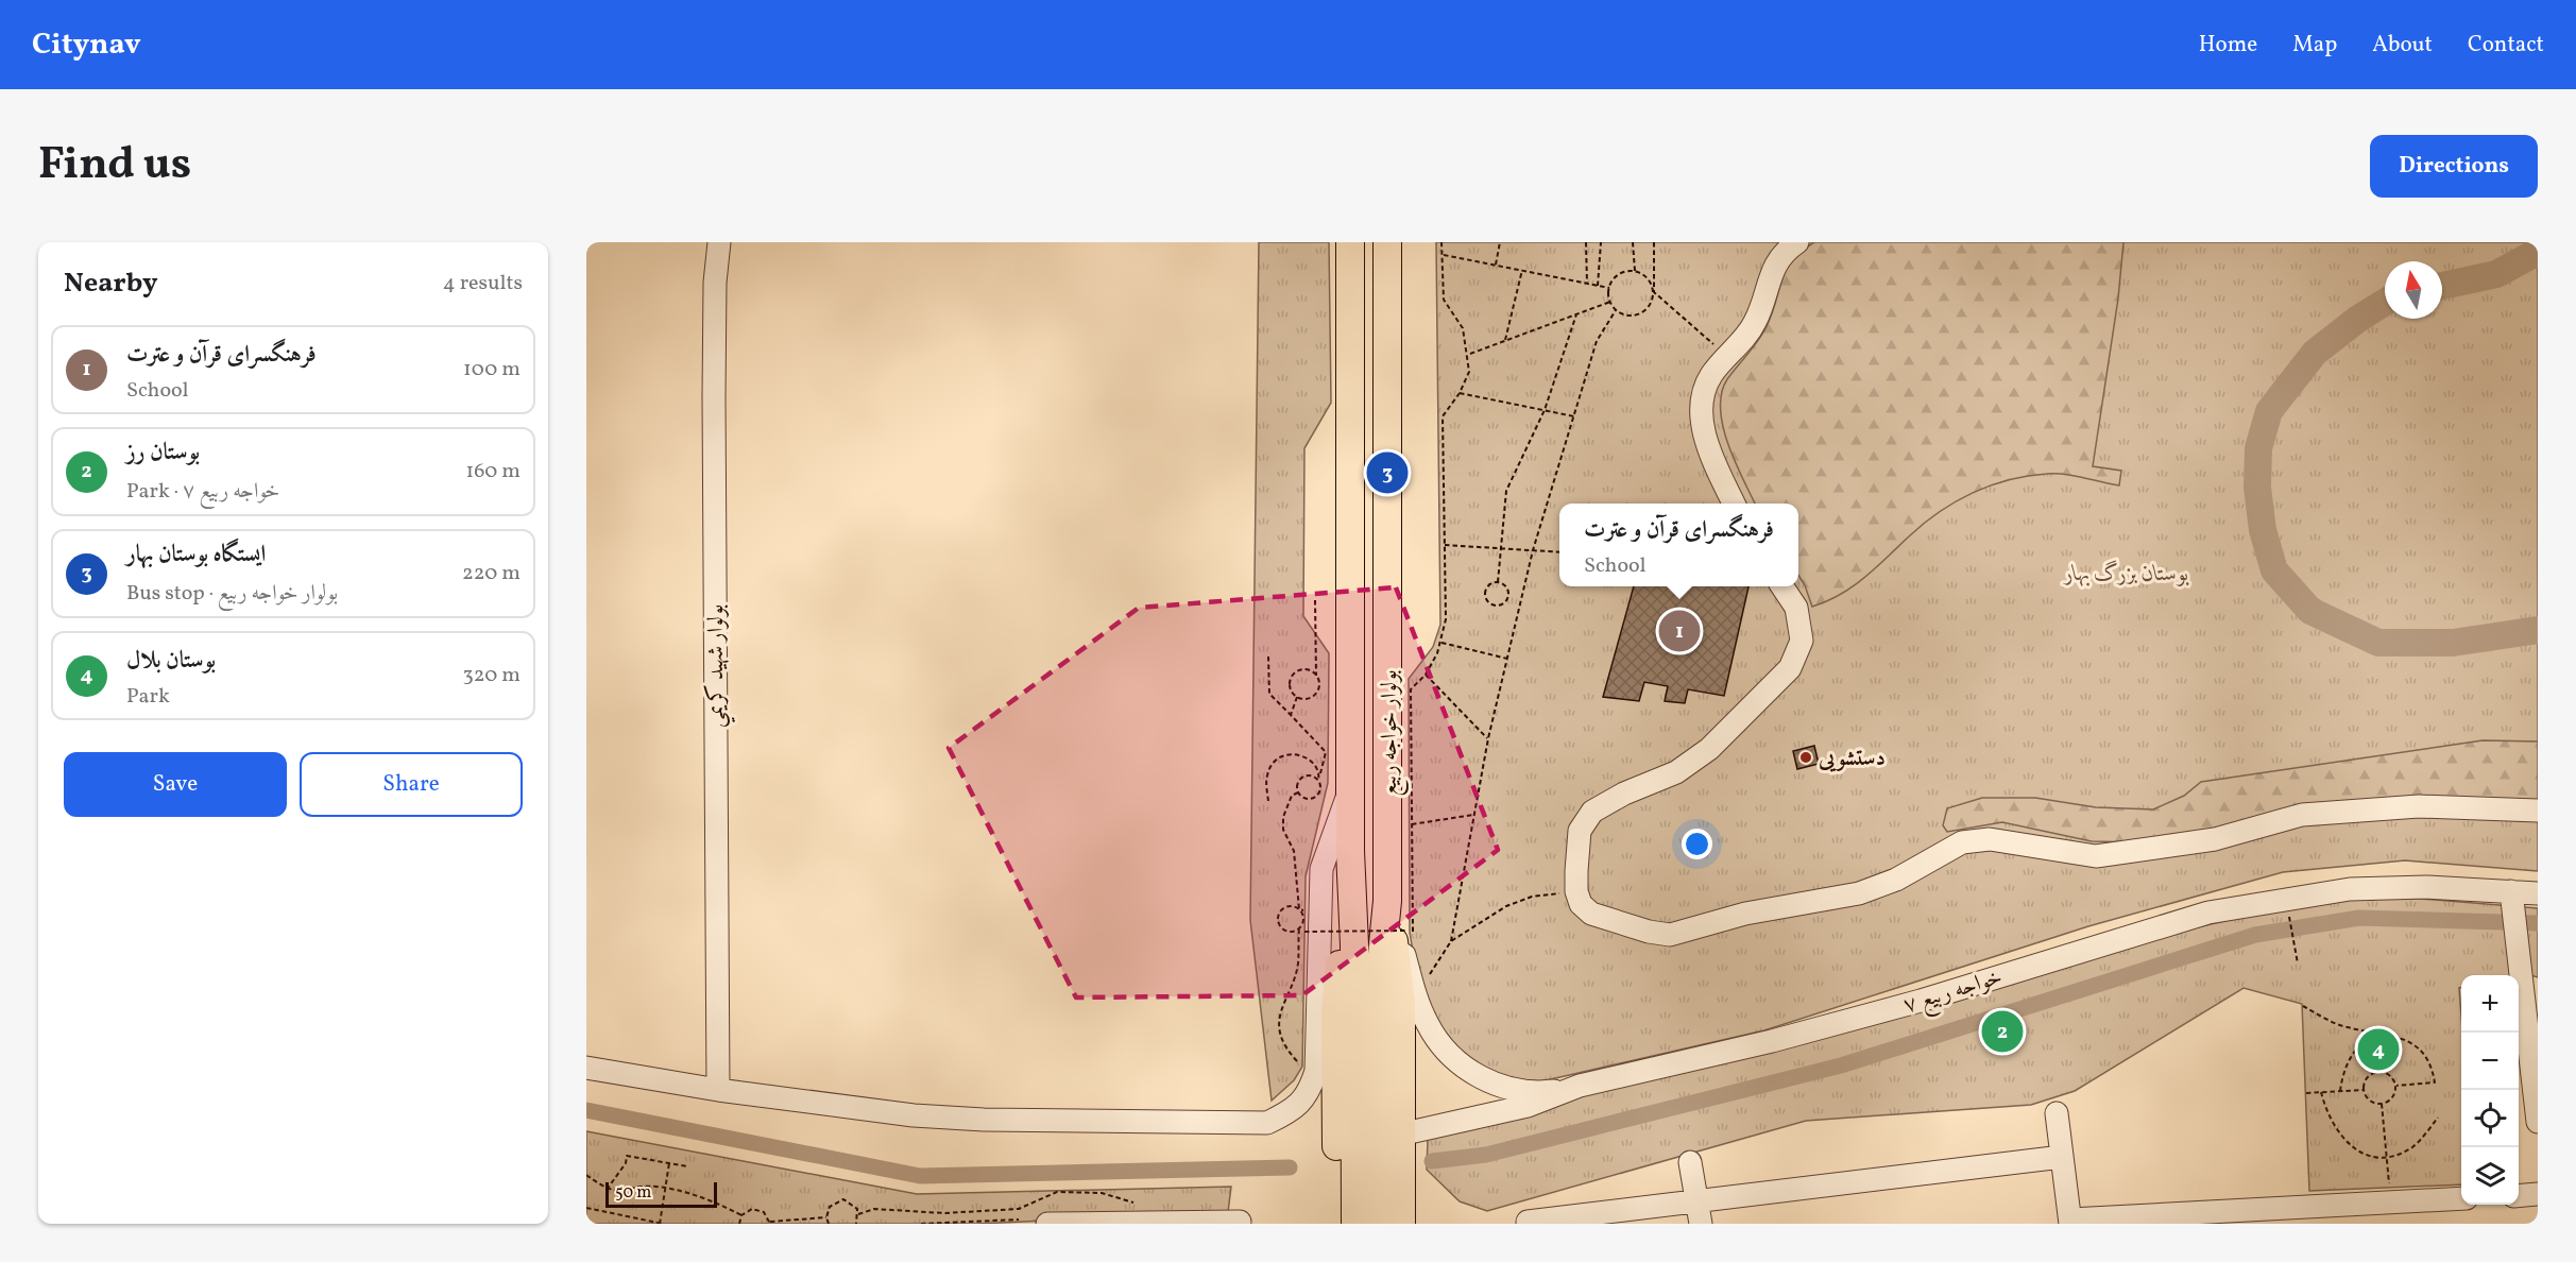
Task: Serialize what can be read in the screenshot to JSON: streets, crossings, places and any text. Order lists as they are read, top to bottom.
{
  "streets": {
    "main road": ["بولوار خواجه ربیع"],
    "street": ["بولوار شهيد كريمي", "خواجه ربیع ۷"]
  },
  "parks": ["بوستان بزرگ بهار"],
  "places": ["دستشویی"],
  "scale_bar": "50 m",
  "north": "top",
  "page": {
    "header": "Citynav",
    "nav": [
      "Home",
      "Map",
      "About",
      "Contact"
    ],
    "title": "Find us",
    "buttons": [
      "Directions",
      ["Save", "Share"]
    ],
    "heading": ["Nearby", "4 results"],
    "list": [
      {
        "mark": "1",
        "name": "فرهنگسرای قرآن و عترت",
        "note": "School",
        "value": "100 m"
      },
      {
        "mark": "2",
        "name": "بوستان رز",
        "note": "Park · خواجه ربیع ۷",
        "value": "160 m"
      },
      {
        "mark": "3",
        "name": "ایستگاه بوستان بهار",
        "note": "Bus stop · بولوار خواجه ربیع",
        "value": "220 m"
      },
      {
        "mark": "4",
        "name": "بوستان بلال",
        "note": "Park",
        "value": "320 m"
      }
    ],
    "pins": [
      "3",
      "1",
      "2",
      "4"
    ],
    "popup": ["فرهنگسرای قرآن و عترت", "School"],
    "map_buttons": ["+", "−"],
    "scale": "50 m"
  }
}
